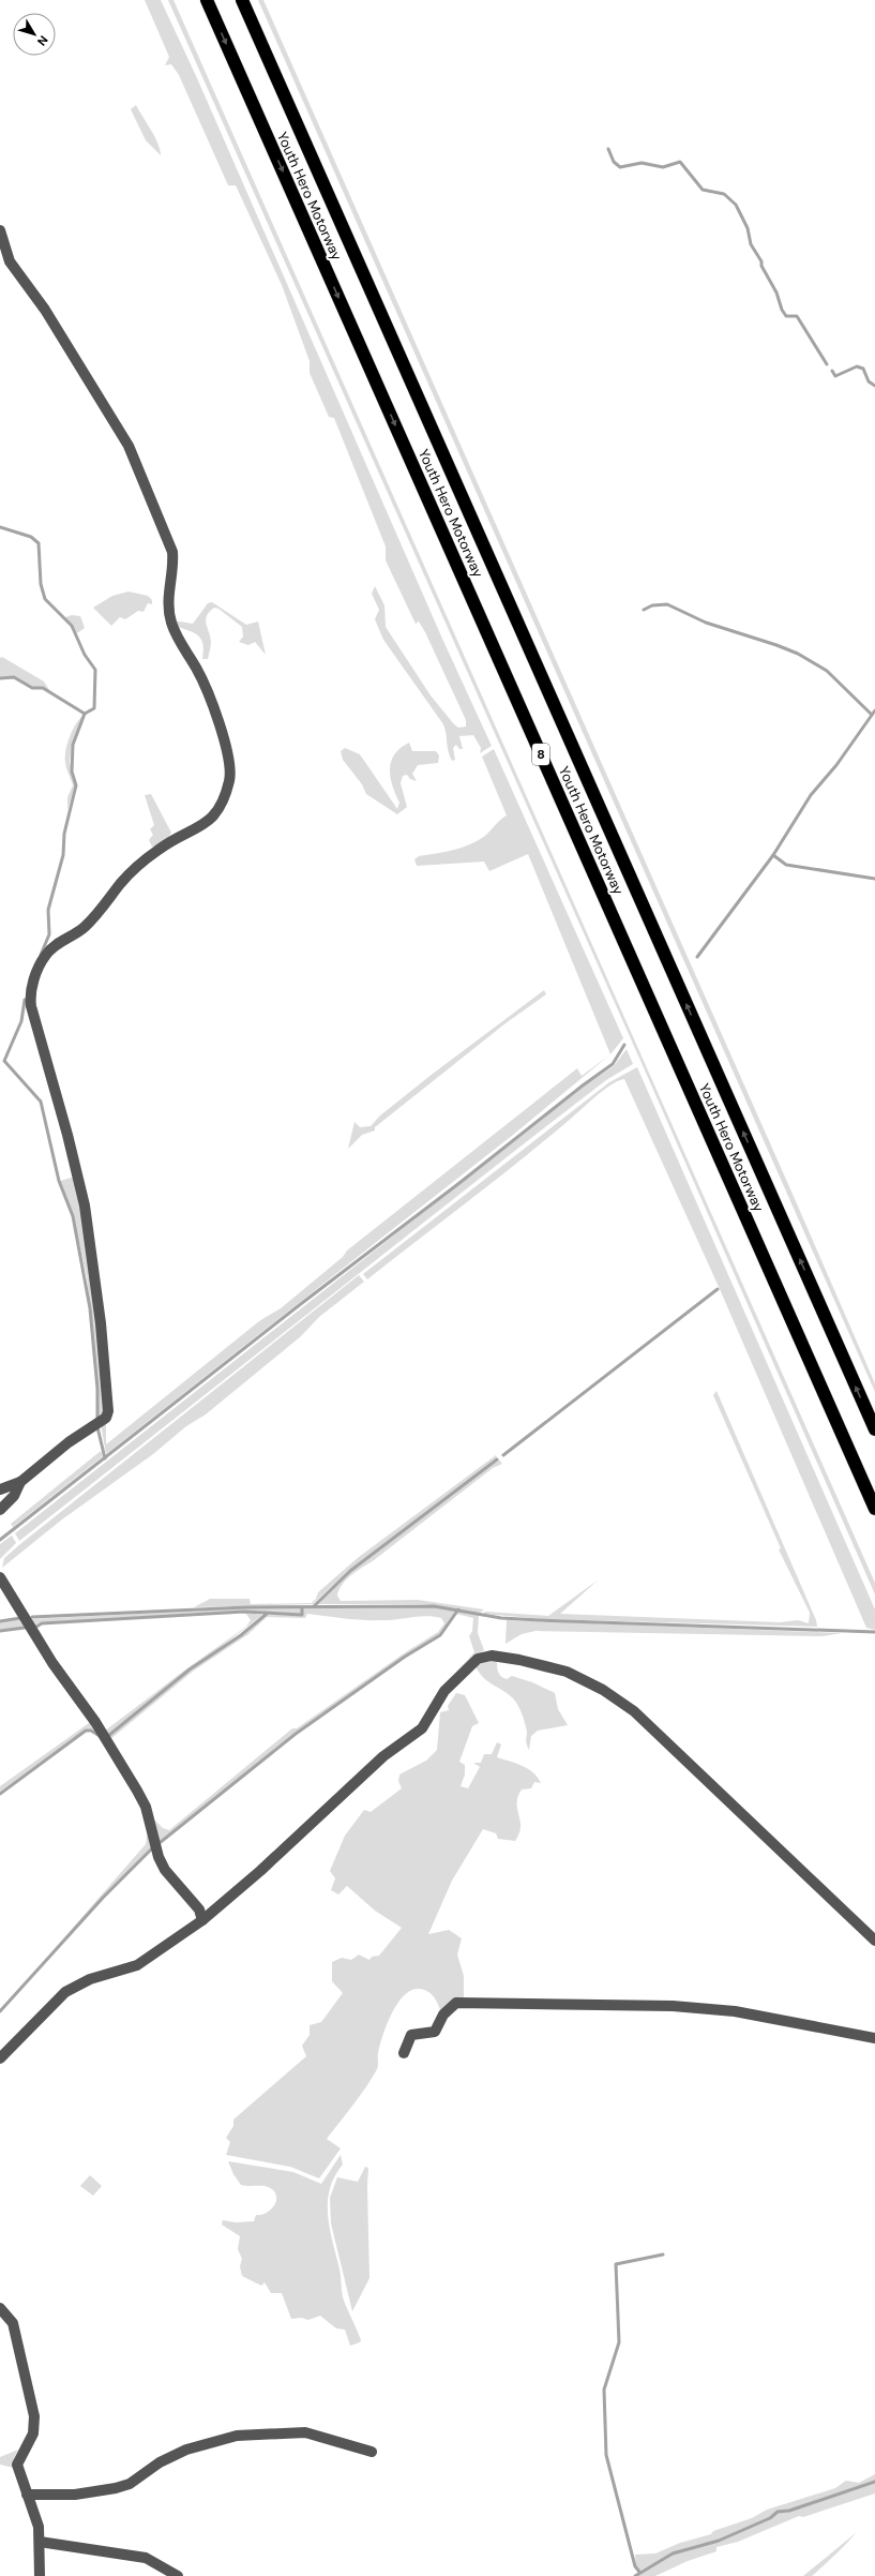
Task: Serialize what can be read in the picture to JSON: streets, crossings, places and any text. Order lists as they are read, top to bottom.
{
  "streets": {
    "highway": ["Youth Hero Motorway", "8"]
  },
  "north": "bottom right"
}
